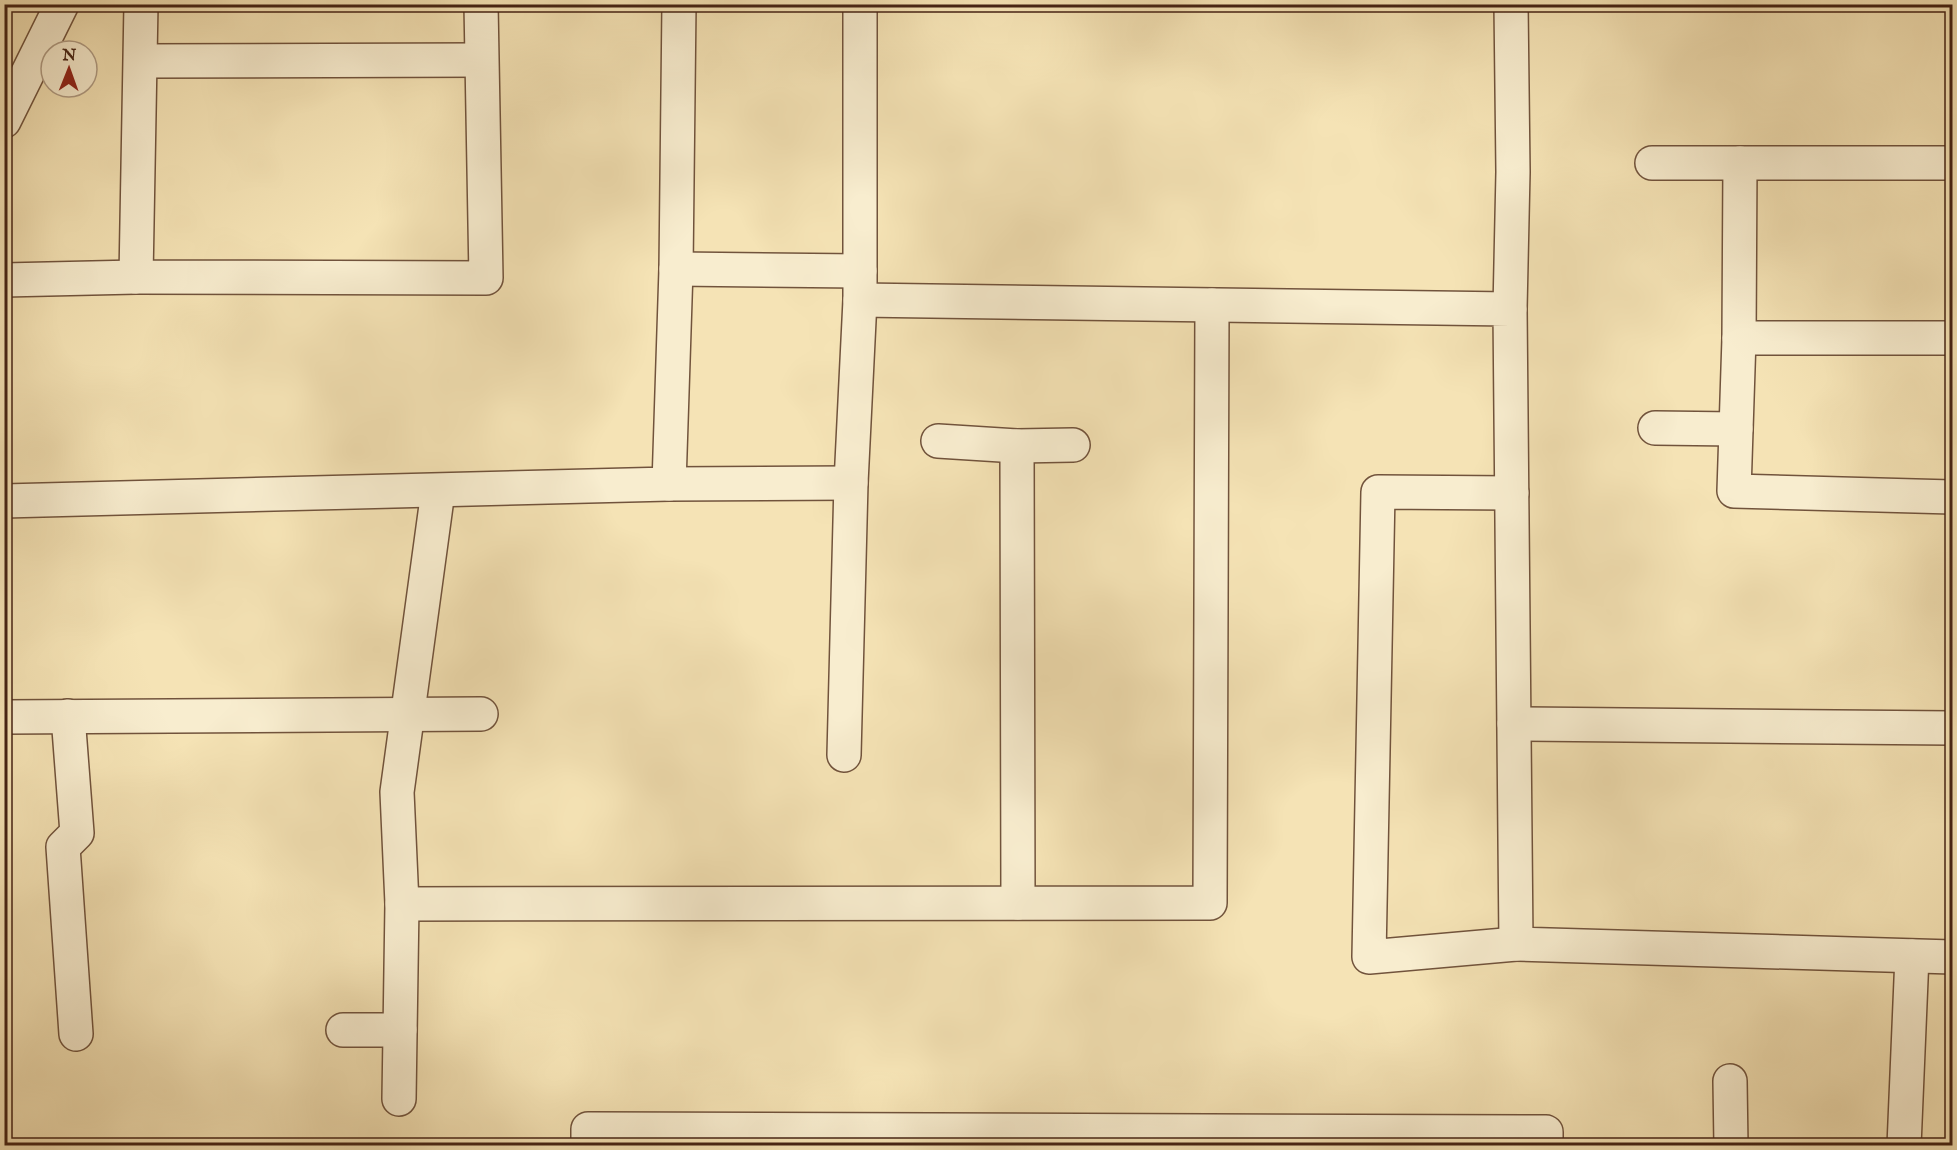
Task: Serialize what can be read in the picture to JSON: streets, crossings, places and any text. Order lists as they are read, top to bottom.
{
  "north": "top"
}
